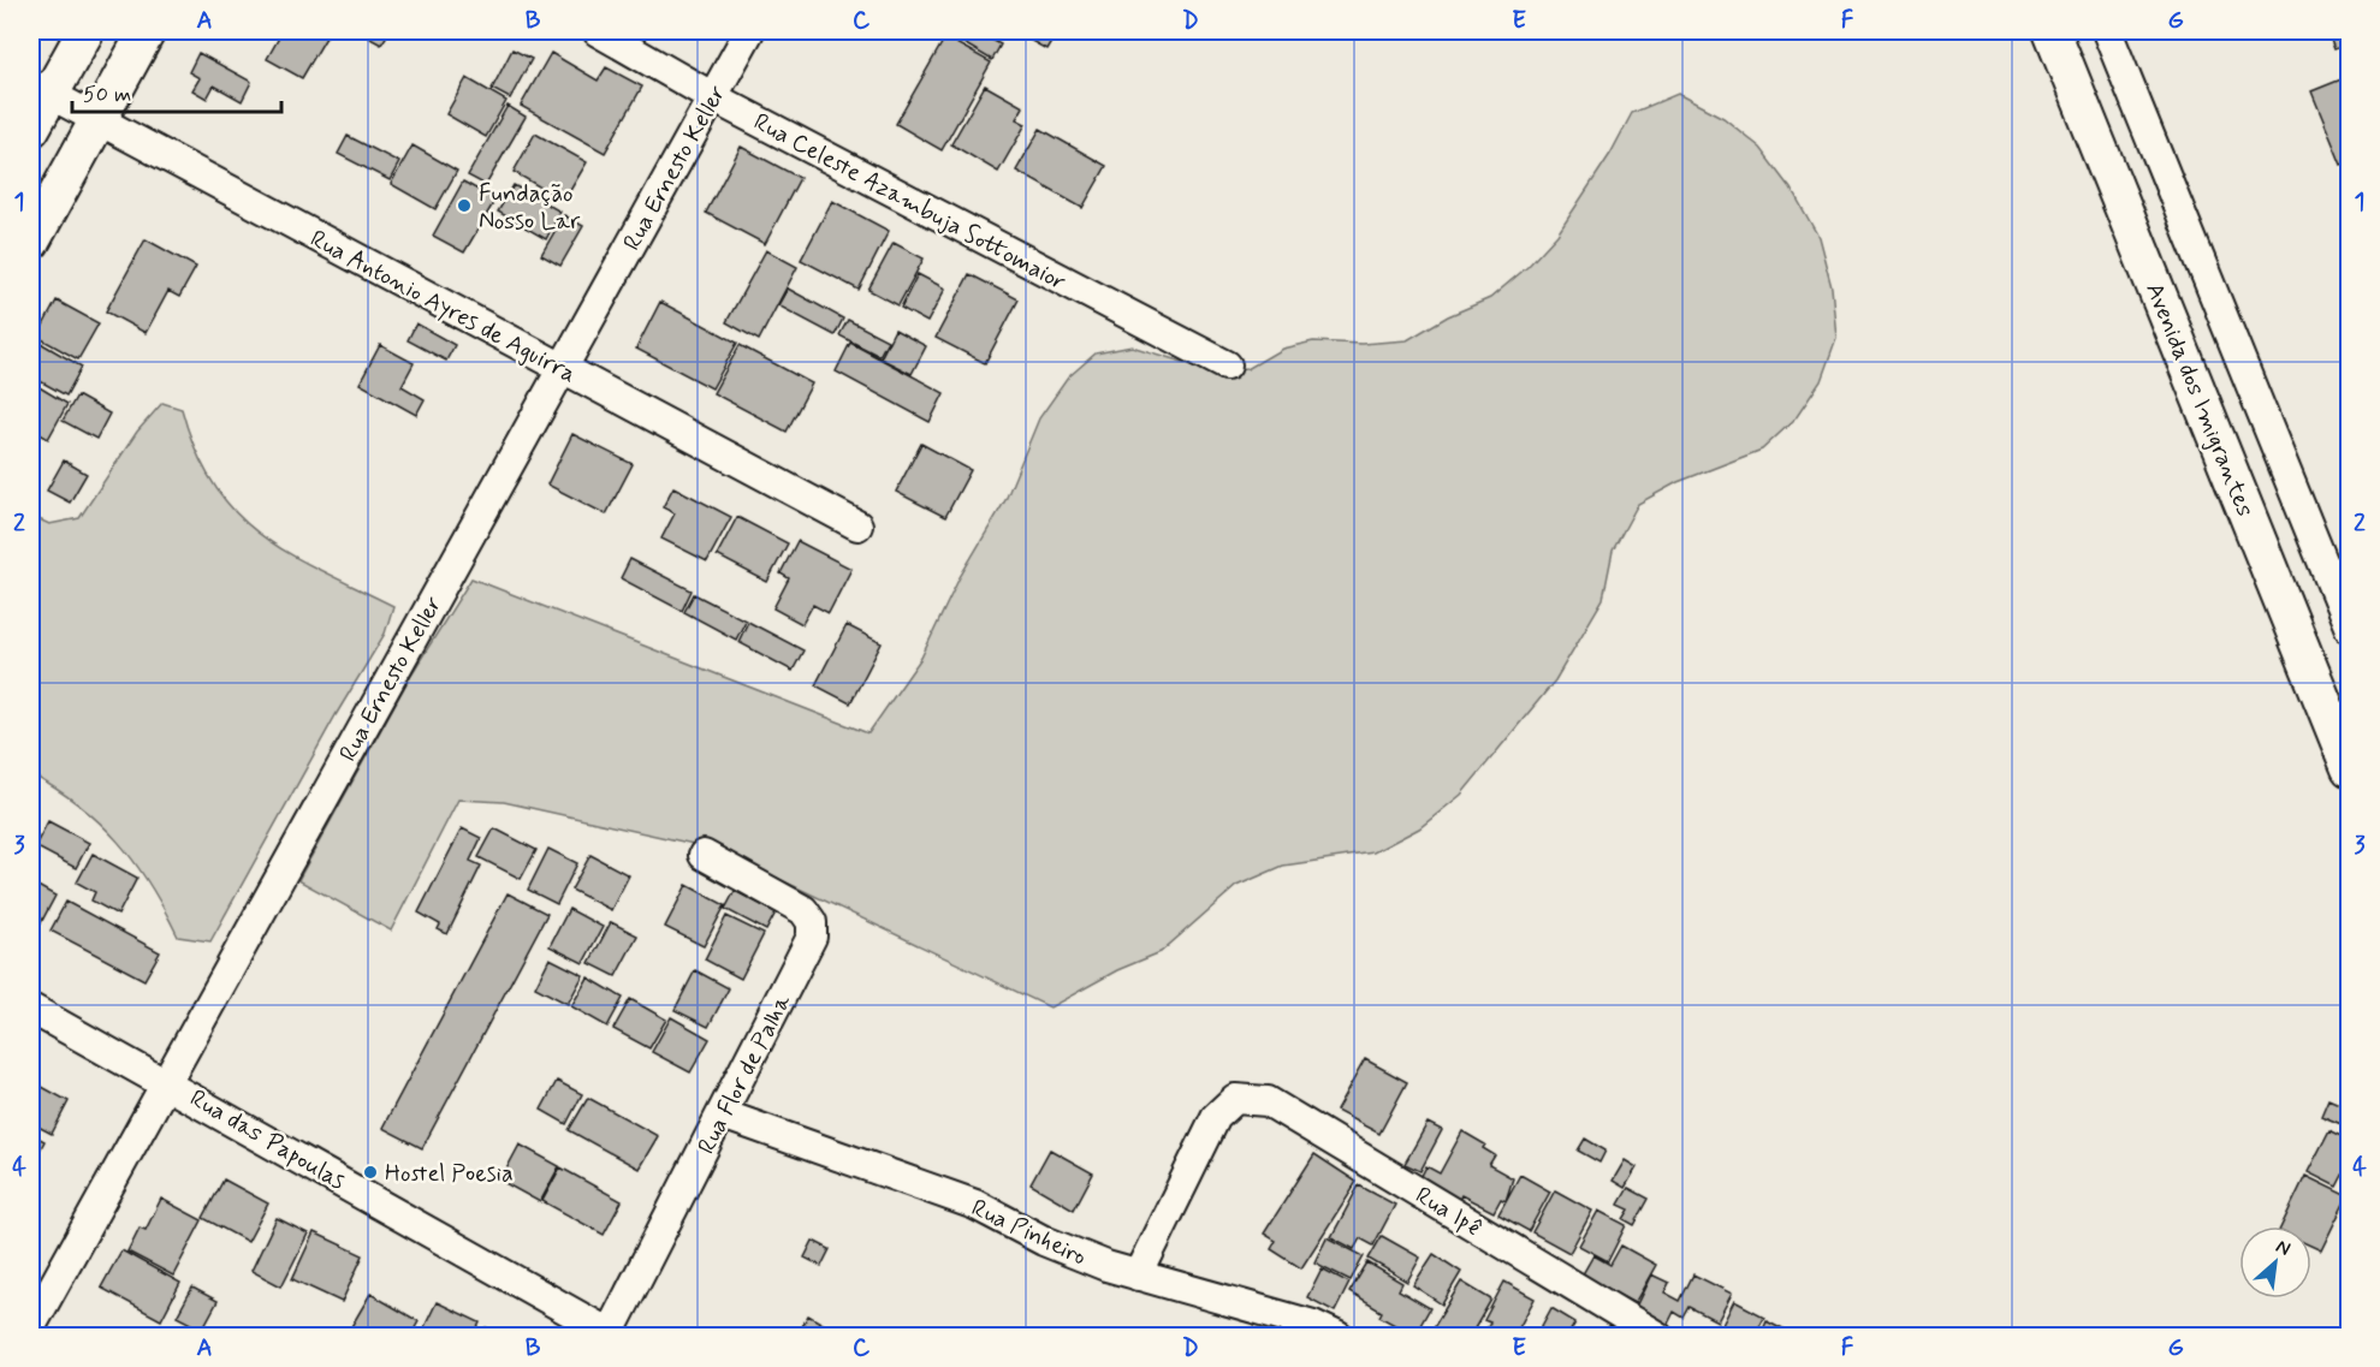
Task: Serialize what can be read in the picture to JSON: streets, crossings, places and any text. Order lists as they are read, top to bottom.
{
  "streets": {
    "street": [
      "Rua Ernesto Keller",
      "Rua Celeste Azambuja Sottomaior",
      "Rua Antonio Ayres de Aguirra",
      "Avenida dos Imigrantes",
      "Rua Flor de Palha",
      "Rua das Papoulas",
      "Rua Ipê",
      "Rua Pinheiro"
    ]
  },
  "crossings": [
    ["Rua Ernesto Keller", "Rua Celeste Azambuja Sottomaior"],
    ["Rua Ernesto Keller", "Rua Antonio Ayres de Aguirra"],
    ["Rua Ernesto Keller", "Rua das Papoulas"],
    ["Rua Flor de Palha", "Rua das Papoulas"],
    ["Rua Flor de Palha", "Rua Pinheiro"],
    ["Rua Ipê", "Rua Pinheiro"]
  ],
  "places": ["Fundação Nosso Lar", "Hostel Poesia"],
  "scale_bar": "50 m",
  "north": "top right",
  "grid": {
    "columns": [
      "A",
      "B",
      "C",
      "D",
      "E",
      "F",
      "G"
    ],
    "rows": [
      "1",
      "2",
      "3",
      "4"
    ]
  }
}
